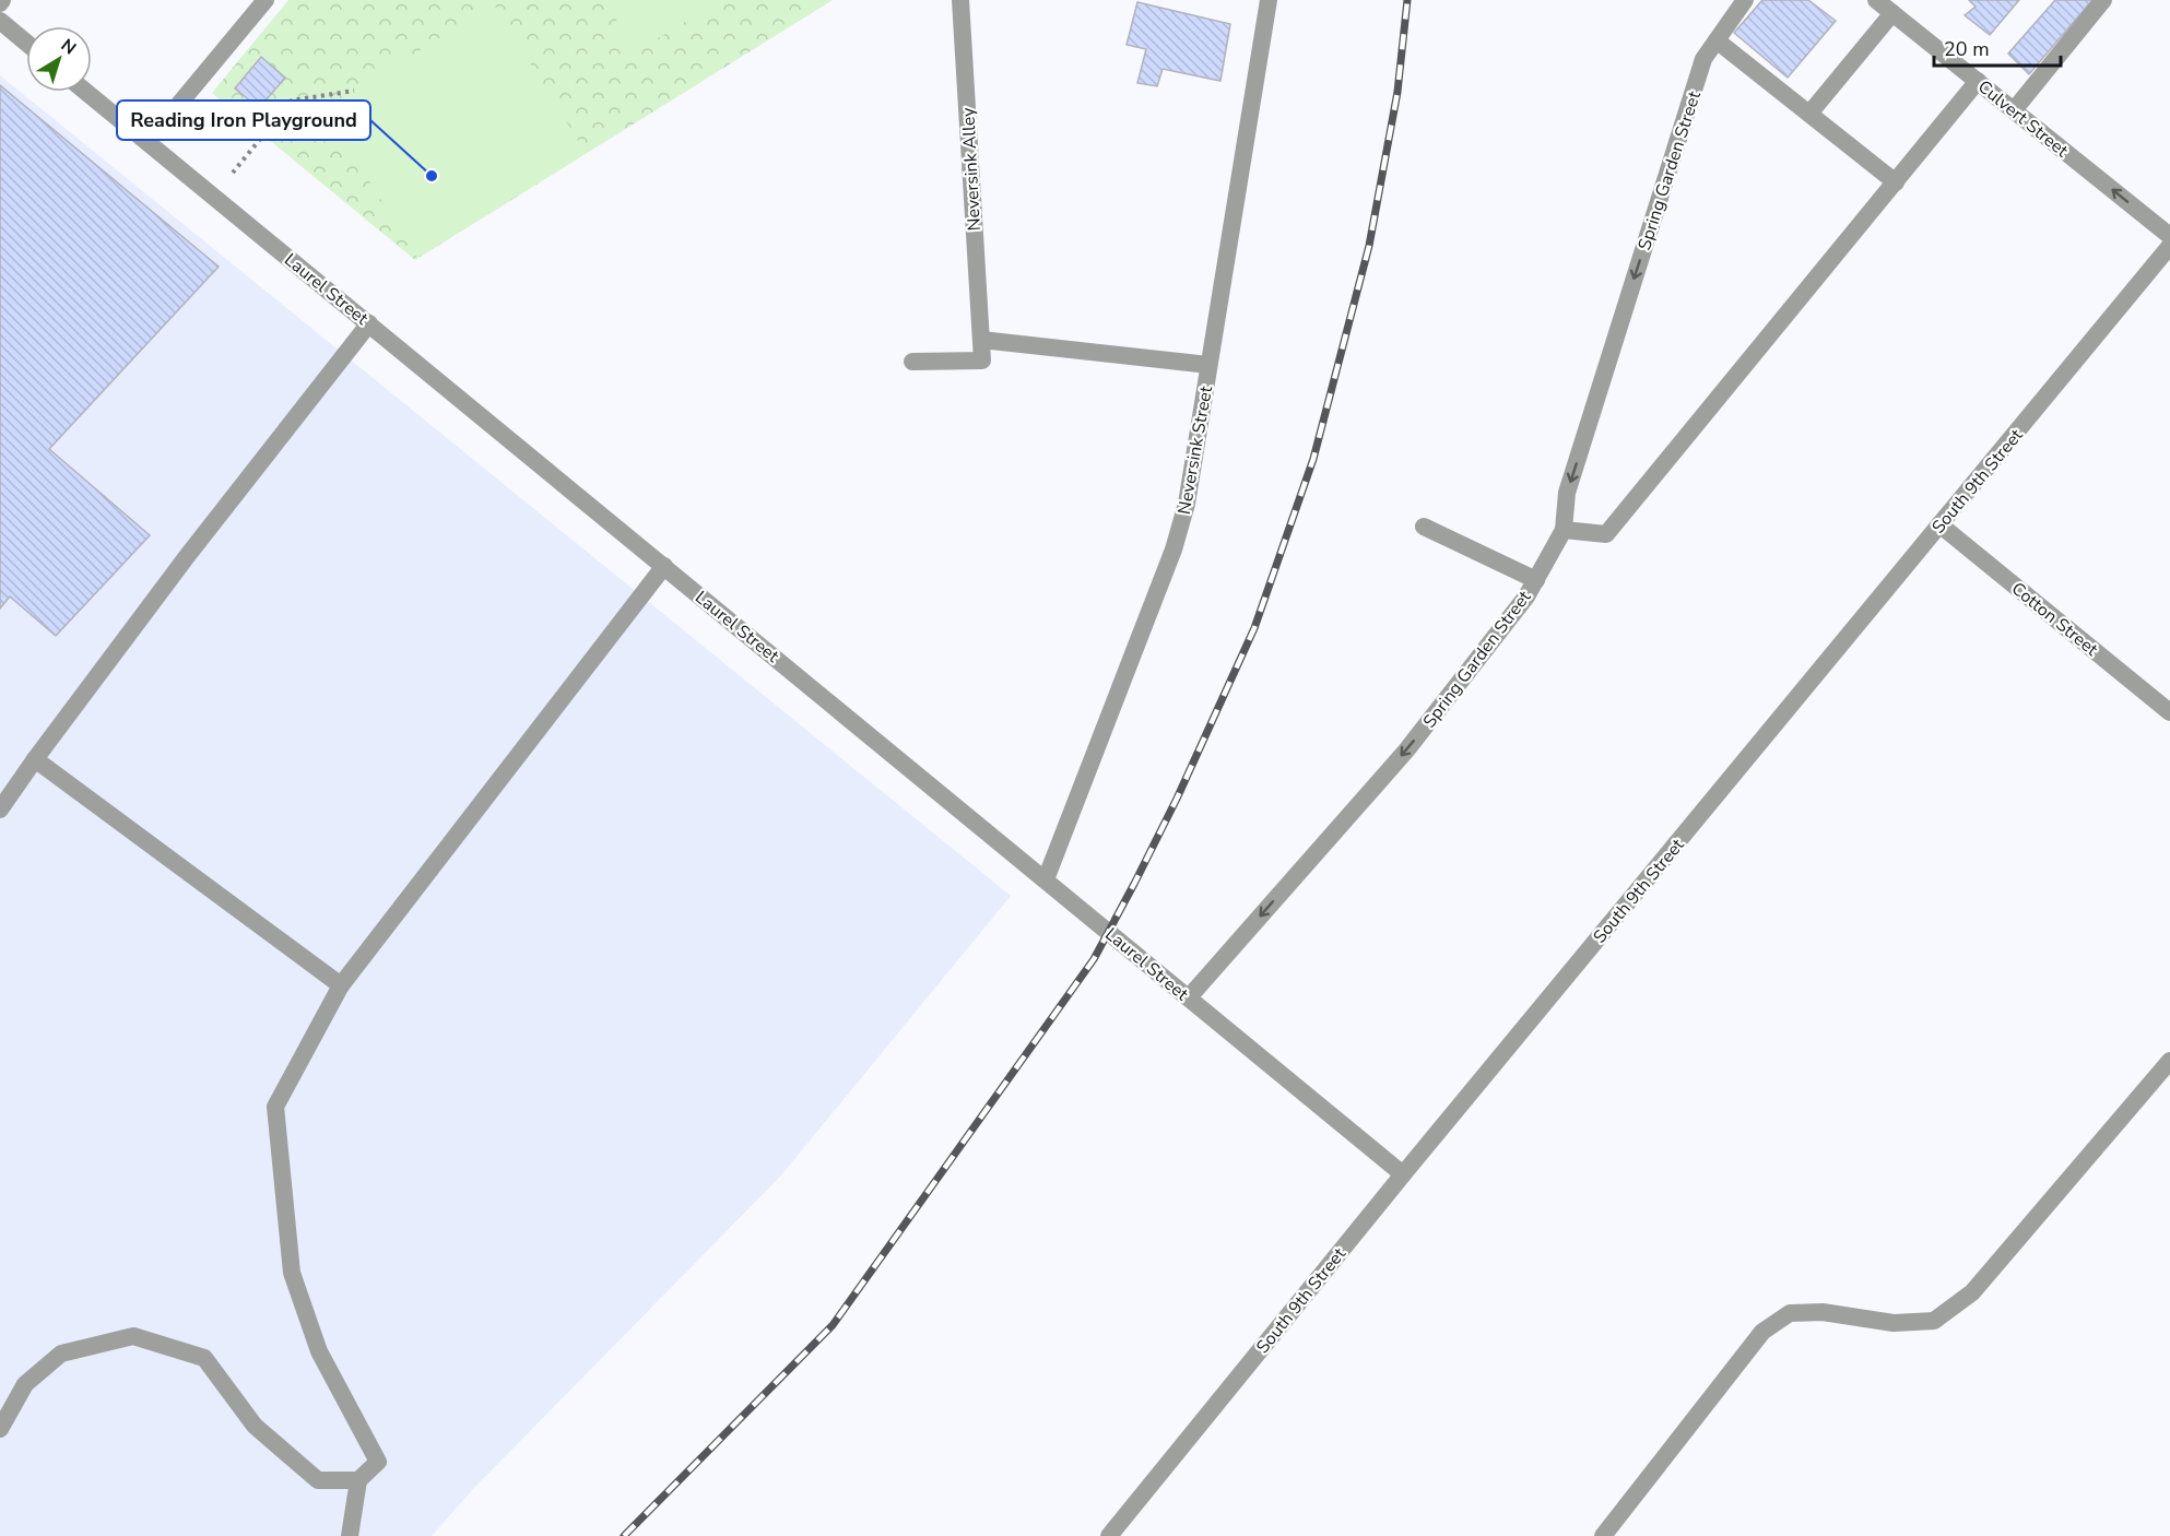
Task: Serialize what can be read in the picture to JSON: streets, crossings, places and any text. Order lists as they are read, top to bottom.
{
  "streets": {
    "street": [
      "Culvert Street",
      "Neversink Alley",
      "Spring Garden Street",
      "Laurel Street",
      "Neversink Street",
      "South 9th Street",
      "Cotton Street"
    ]
  },
  "crossings": [
    ["Spring Garden Street", "Laurel Street"],
    ["Laurel Street", "Neversink Street"],
    ["Laurel Street", "South 9th Street"],
    ["South 9th Street", "Cotton Street"]
  ],
  "one_way": ["Culvert Street", "Spring Garden Street"],
  "places": ["Reading Iron Playground"],
  "scale_bar": "20 m",
  "north": "top right"
}
